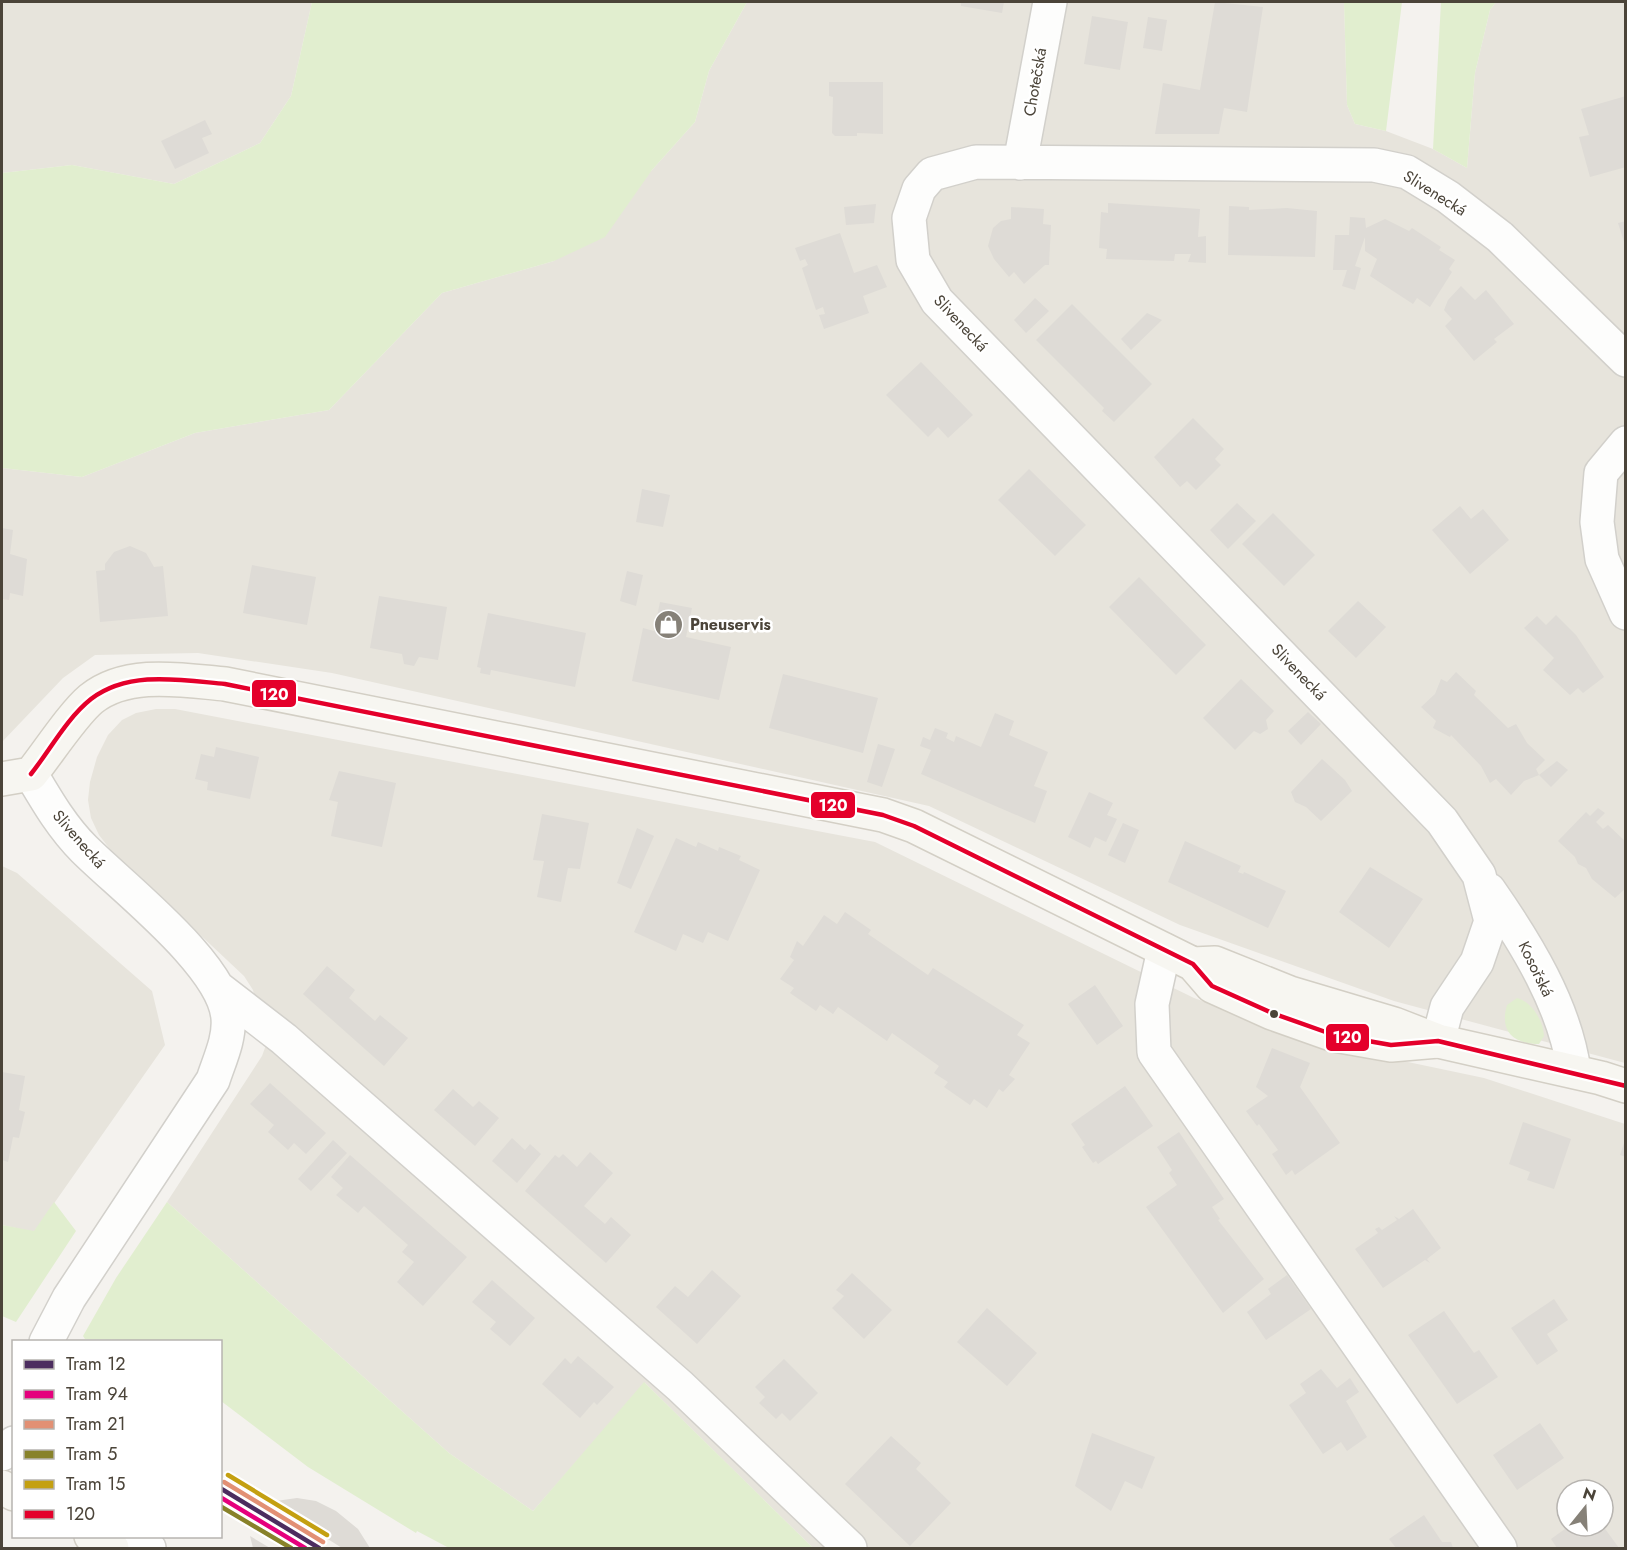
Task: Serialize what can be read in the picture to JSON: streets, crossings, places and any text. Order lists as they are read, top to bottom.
{
  "streets": {
    "street": ["Chotečská", "Slivenecká", "Kosořská"]
  },
  "crossings": [
    ["Chotečská", "Slivenecká"],
    ["Slivenecká", "Kosořská"]
  ],
  "places": {
    "shop": ["Pneuservis"]
  },
  "lines": [
    "transit line 120",
    "tram line 15",
    "tram line 21",
    "tram line 12",
    "tram line 94",
    "tram line 5"
  ],
  "legend": [
    "Tram 12",
    "Tram 94",
    "Tram 21",
    "Tram 5",
    "Tram 15",
    "120"
  ],
  "north": "top"
}
